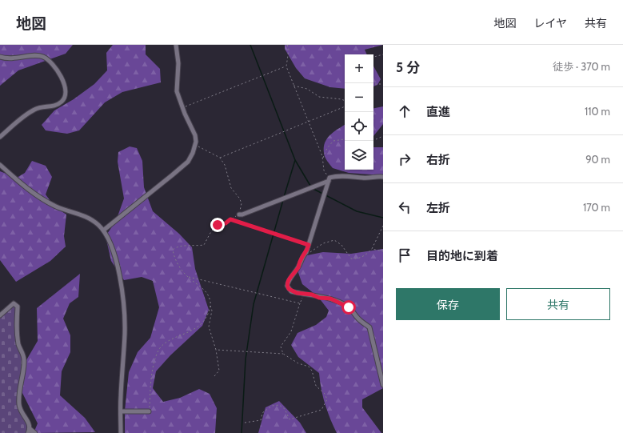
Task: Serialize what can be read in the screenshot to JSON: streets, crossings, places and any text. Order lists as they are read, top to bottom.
{
  "page": {
    "header": "地図",
    "nav": ["地図", "レイヤ", "共有"],
    "heading": ["5 分", "徒歩 · 370 m"],
    "map_buttons": ["+", "−"],
    "list": [
      ["直進", "110 m"],
      ["右折", "90 m"],
      ["左折", "170 m"],
      "目的地に到着"
    ],
    "buttons": ["保存", "共有"]
  }
}
